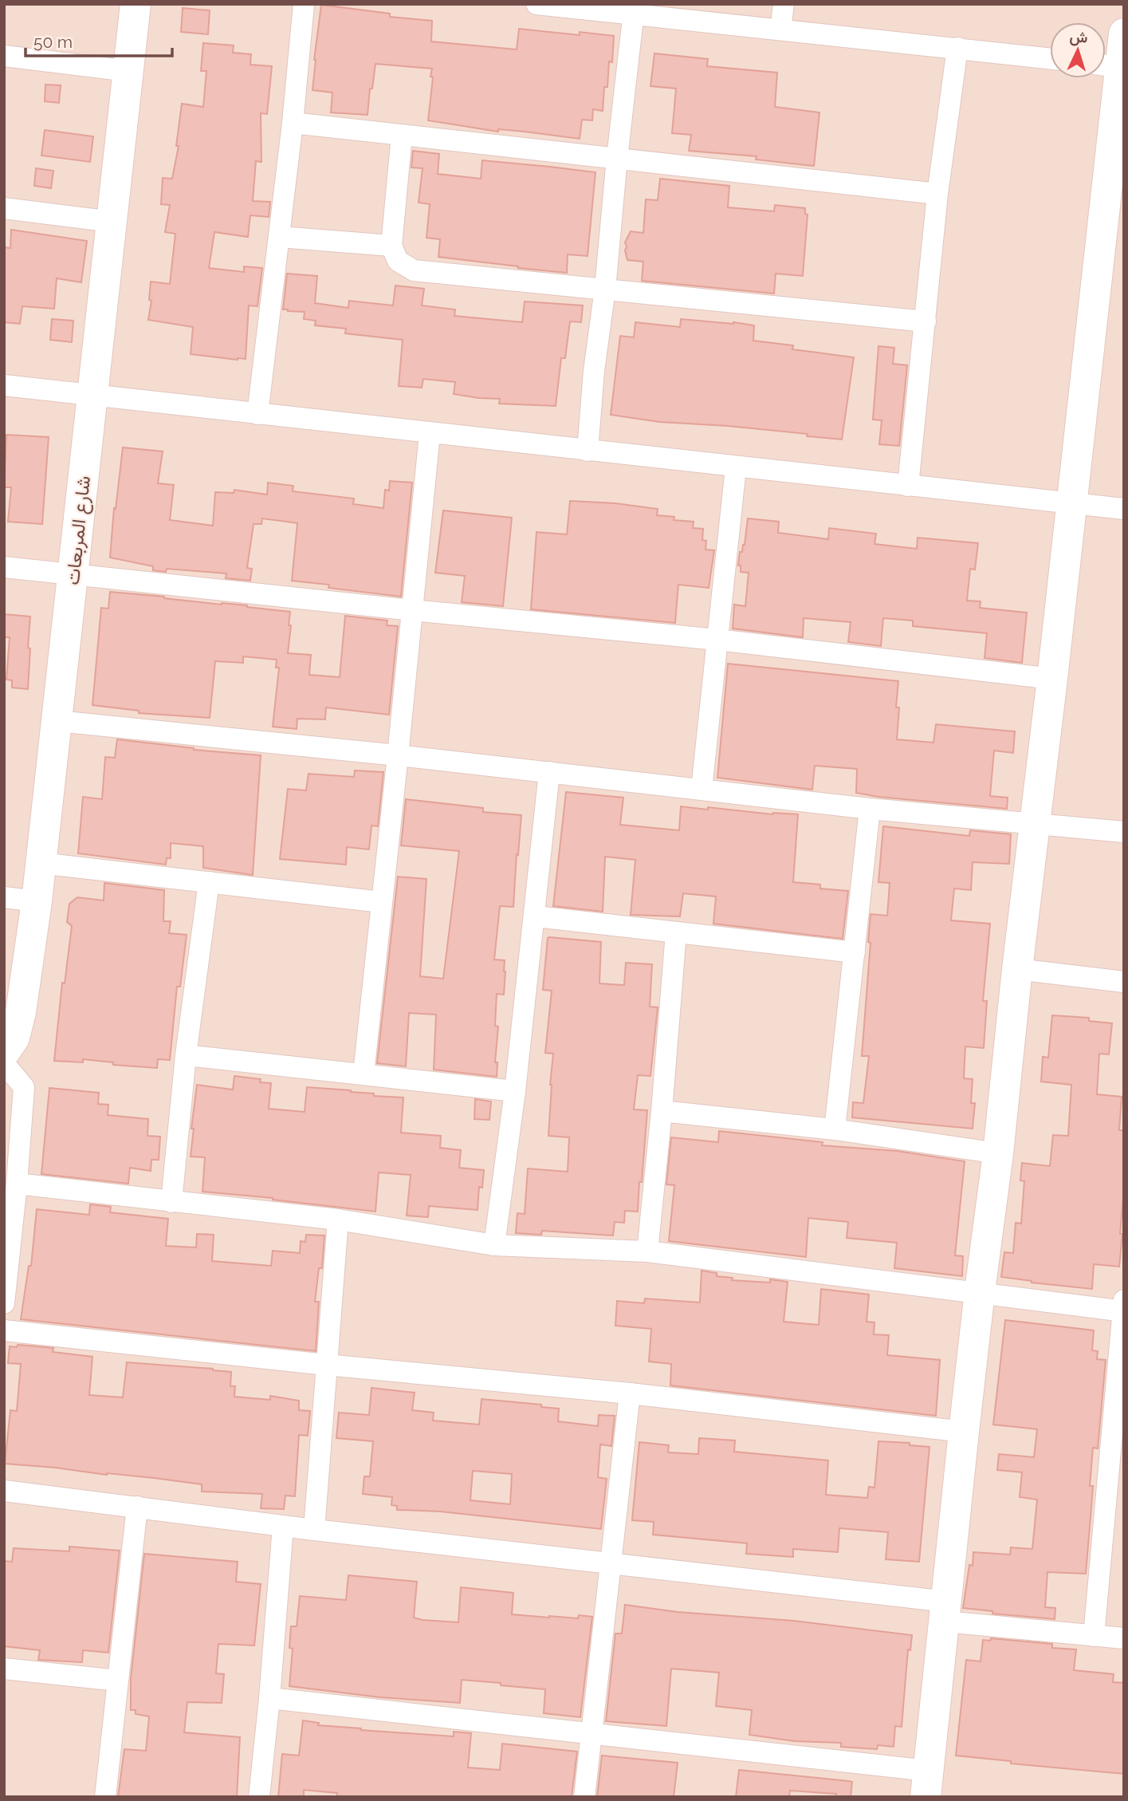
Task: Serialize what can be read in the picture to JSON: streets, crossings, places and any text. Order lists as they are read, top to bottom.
{
  "streets": {
    "street": ["شارع المربعات"]
  },
  "scale_bar": "50 m",
  "north": "top"
}
